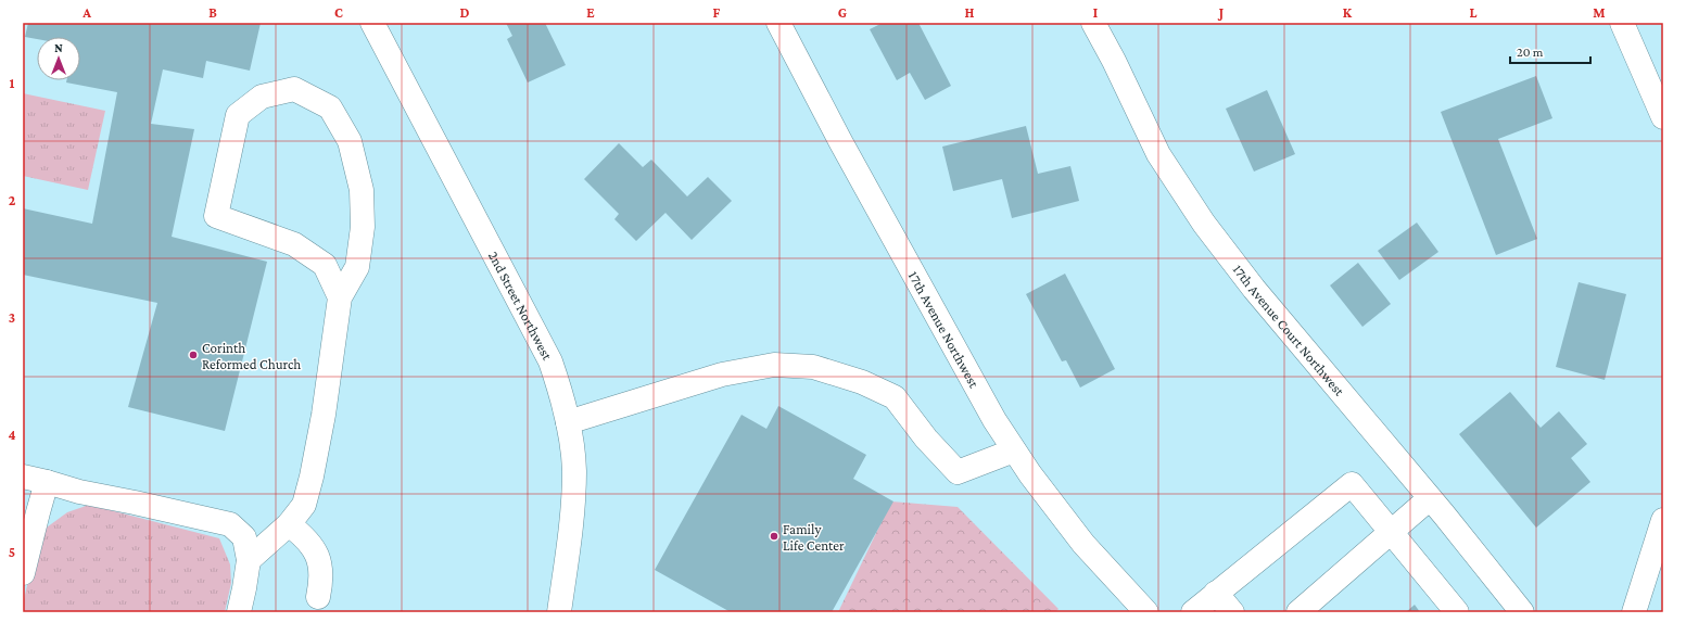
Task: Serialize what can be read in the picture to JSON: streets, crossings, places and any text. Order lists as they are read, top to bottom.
{
  "streets": {
    "street": ["2nd Street Northwest", "17th Avenue Northwest", "17th Avenue Court Northwest"]
  },
  "places": ["Corinth Reformed Church", "Family Life Center"],
  "scale_bar": "20 m",
  "north": "top",
  "grid": {
    "columns": [
      "A",
      "B",
      "C",
      "D",
      "E",
      "F",
      "G",
      "H",
      "I",
      "J",
      "K",
      "L",
      "M"
    ],
    "rows": [
      "1",
      "2",
      "3",
      "4",
      "5"
    ]
  }
}
